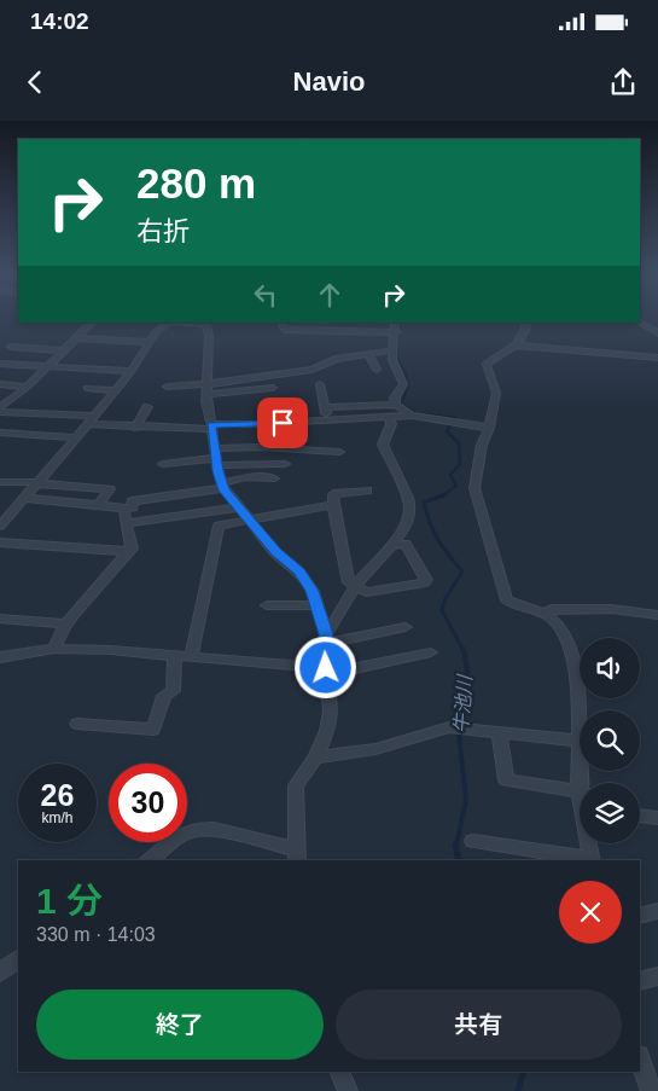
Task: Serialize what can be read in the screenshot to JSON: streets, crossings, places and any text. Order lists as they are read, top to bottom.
{
  "water": ["牛池川"],
  "page": {
    "status": "14:02",
    "header": "Navio",
    "turn": ["280 m", "右折"],
    "speed": "26 km/h",
    "limit": "30",
    "heading": ["1 分", "330 m · 14:03"],
    "buttons": ["終了", "共有"]
  }
}
